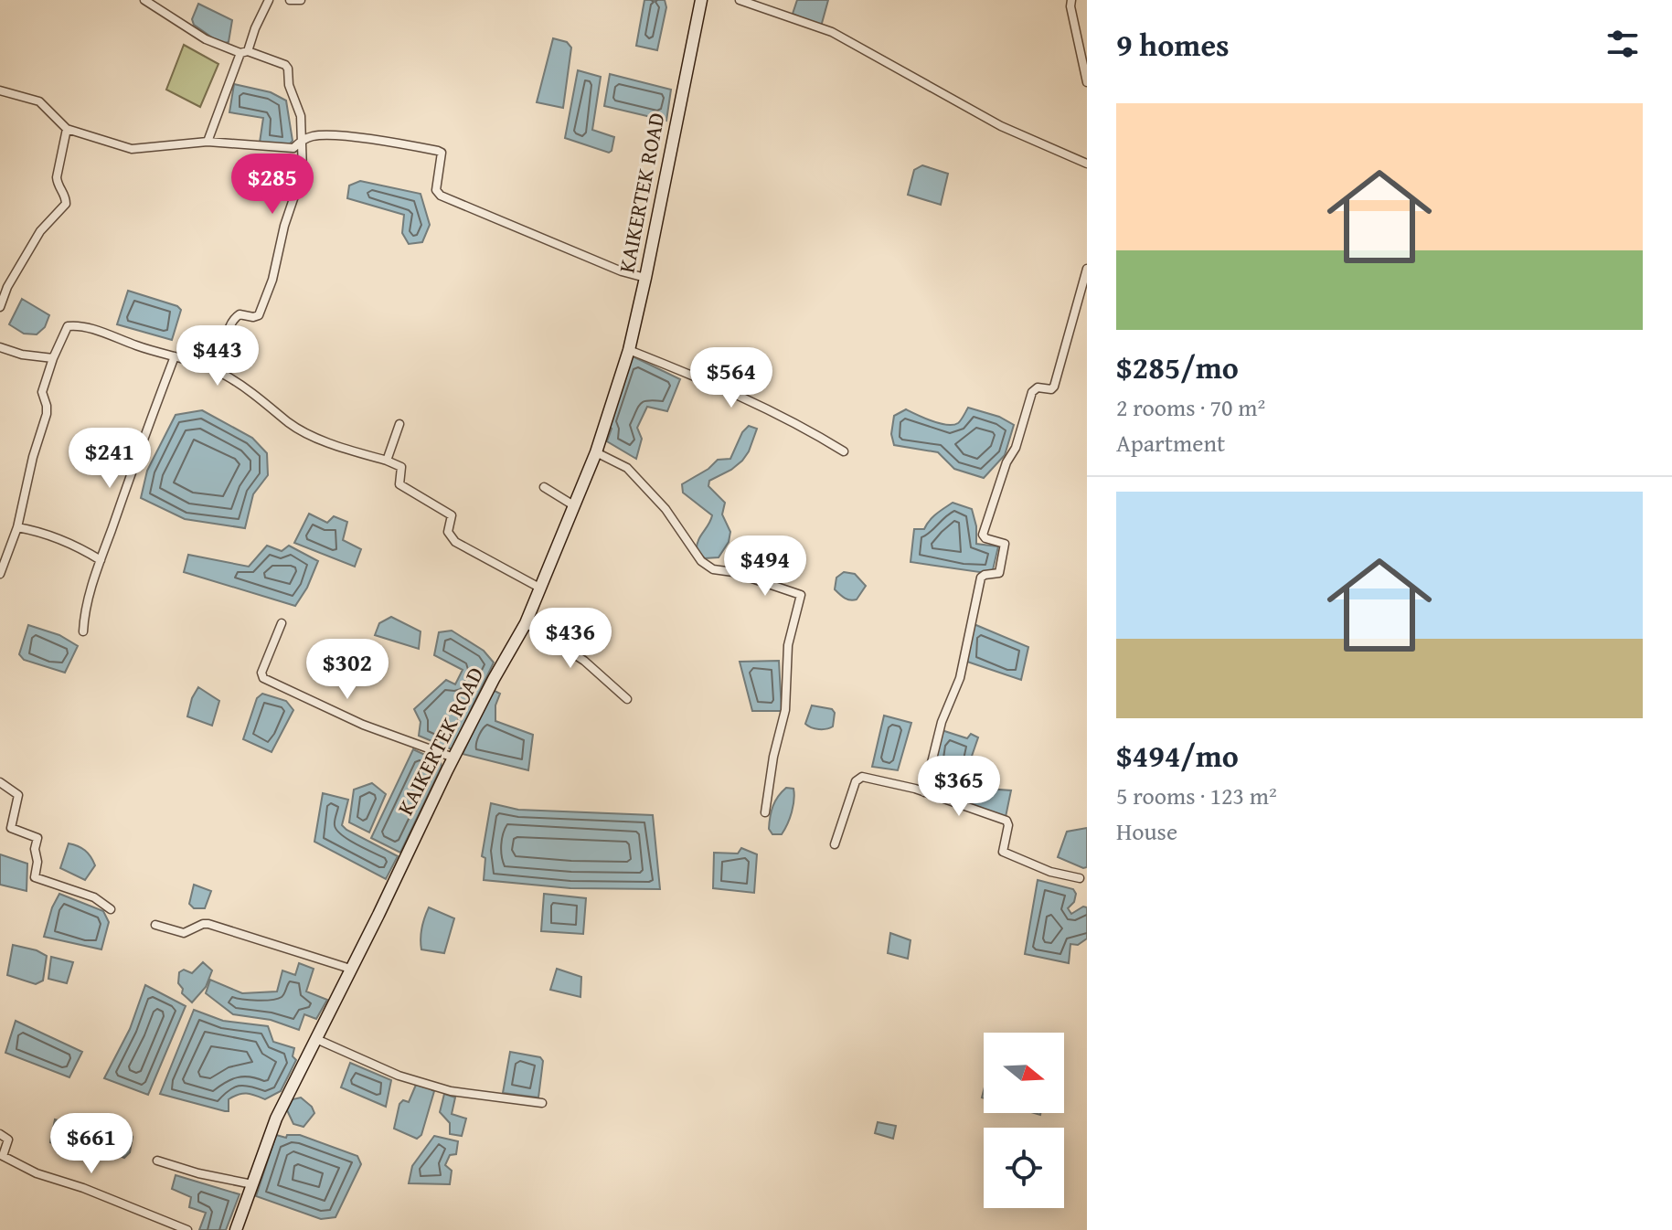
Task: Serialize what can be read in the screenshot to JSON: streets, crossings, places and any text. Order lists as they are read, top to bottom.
{
  "streets": {
    "main road": ["KAIKERTEK ROAD"]
  },
  "north": "right",
  "page": {
    "heading": "9 homes",
    "list": [
      {
        "name": "$285/mo",
        "note": "2 rooms · 70 m² · Apartment"
      },
      {
        "name": "$494/mo",
        "note": "5 rooms · 123 m² · House"
      }
    ],
    "price": [
      "$285",
      "$443",
      "$564",
      "$241",
      "$494",
      "$436",
      "$302",
      "$365",
      "$661"
    ]
  }
}
